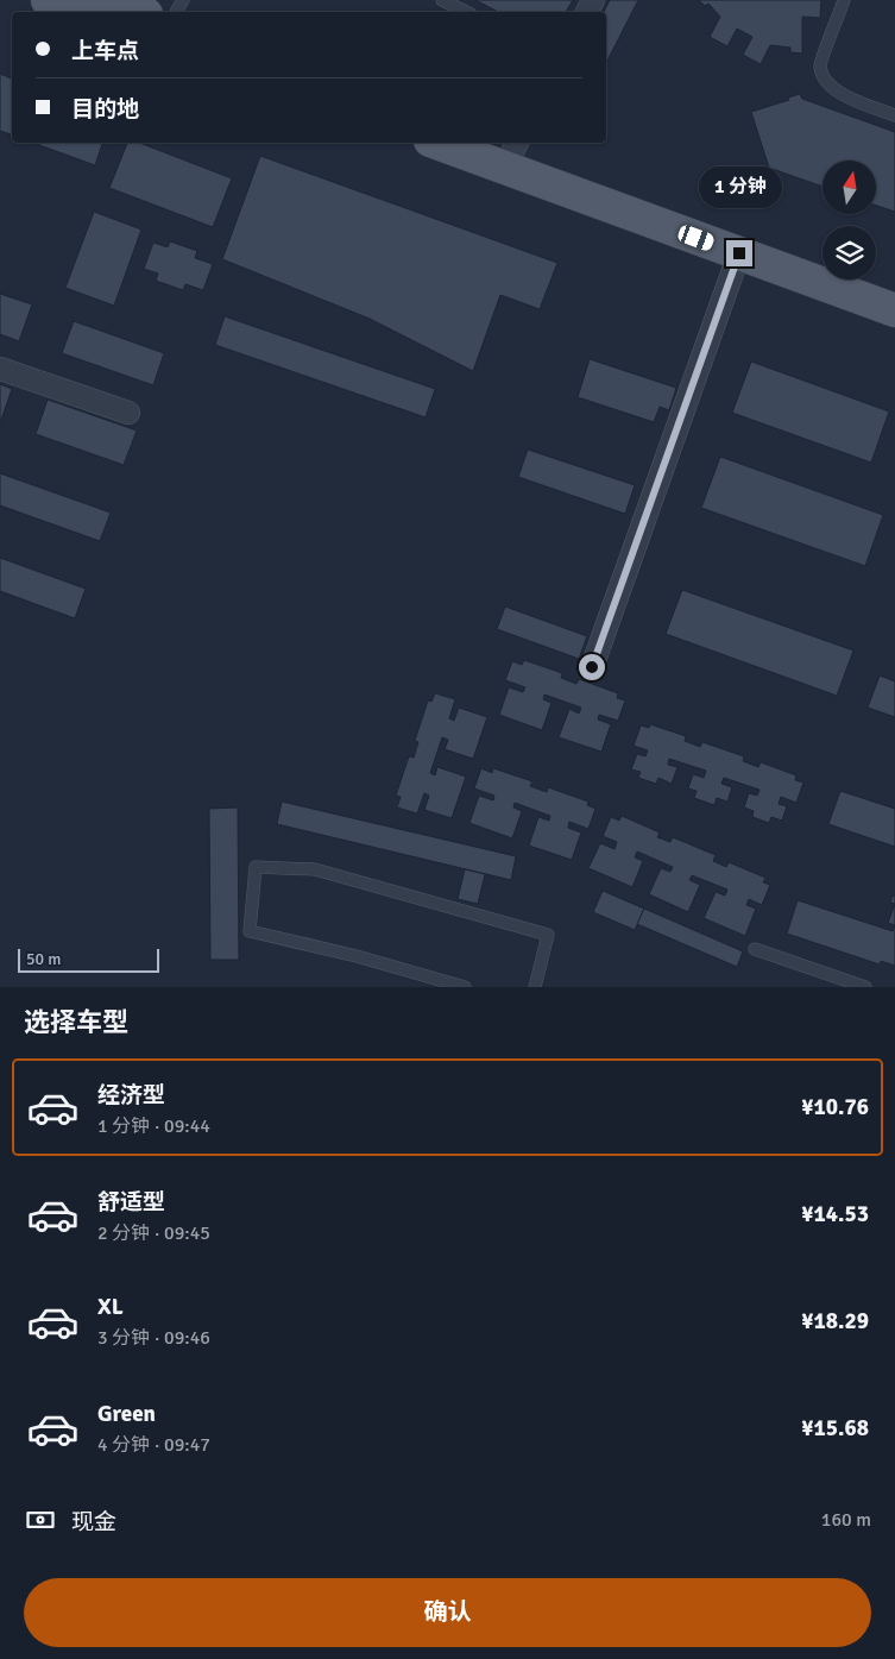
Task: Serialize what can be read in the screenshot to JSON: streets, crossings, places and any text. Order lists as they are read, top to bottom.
{
  "scale_bar": "50 m",
  "north": "top",
  "page": {
    "banner": ["上车点", "目的地"],
    "bubble": "1 分钟",
    "scale": "50 m",
    "heading": "选择车型",
    "list": [
      {
        "name": "经济型",
        "note": "1 分钟 · 09:44",
        "value": "¥10.76"
      },
      {
        "name": "舒适型",
        "note": "2 分钟 · 09:45",
        "value": "¥14.53"
      },
      {
        "name": "XL",
        "note": "3 分钟 · 09:46",
        "value": "¥18.29"
      },
      {
        "name": "Green",
        "note": "4 分钟 · 09:47",
        "value": "¥15.68"
      }
    ],
    "pay": ["现金", "160 m"],
    "buttons": "确认"
  }
}
